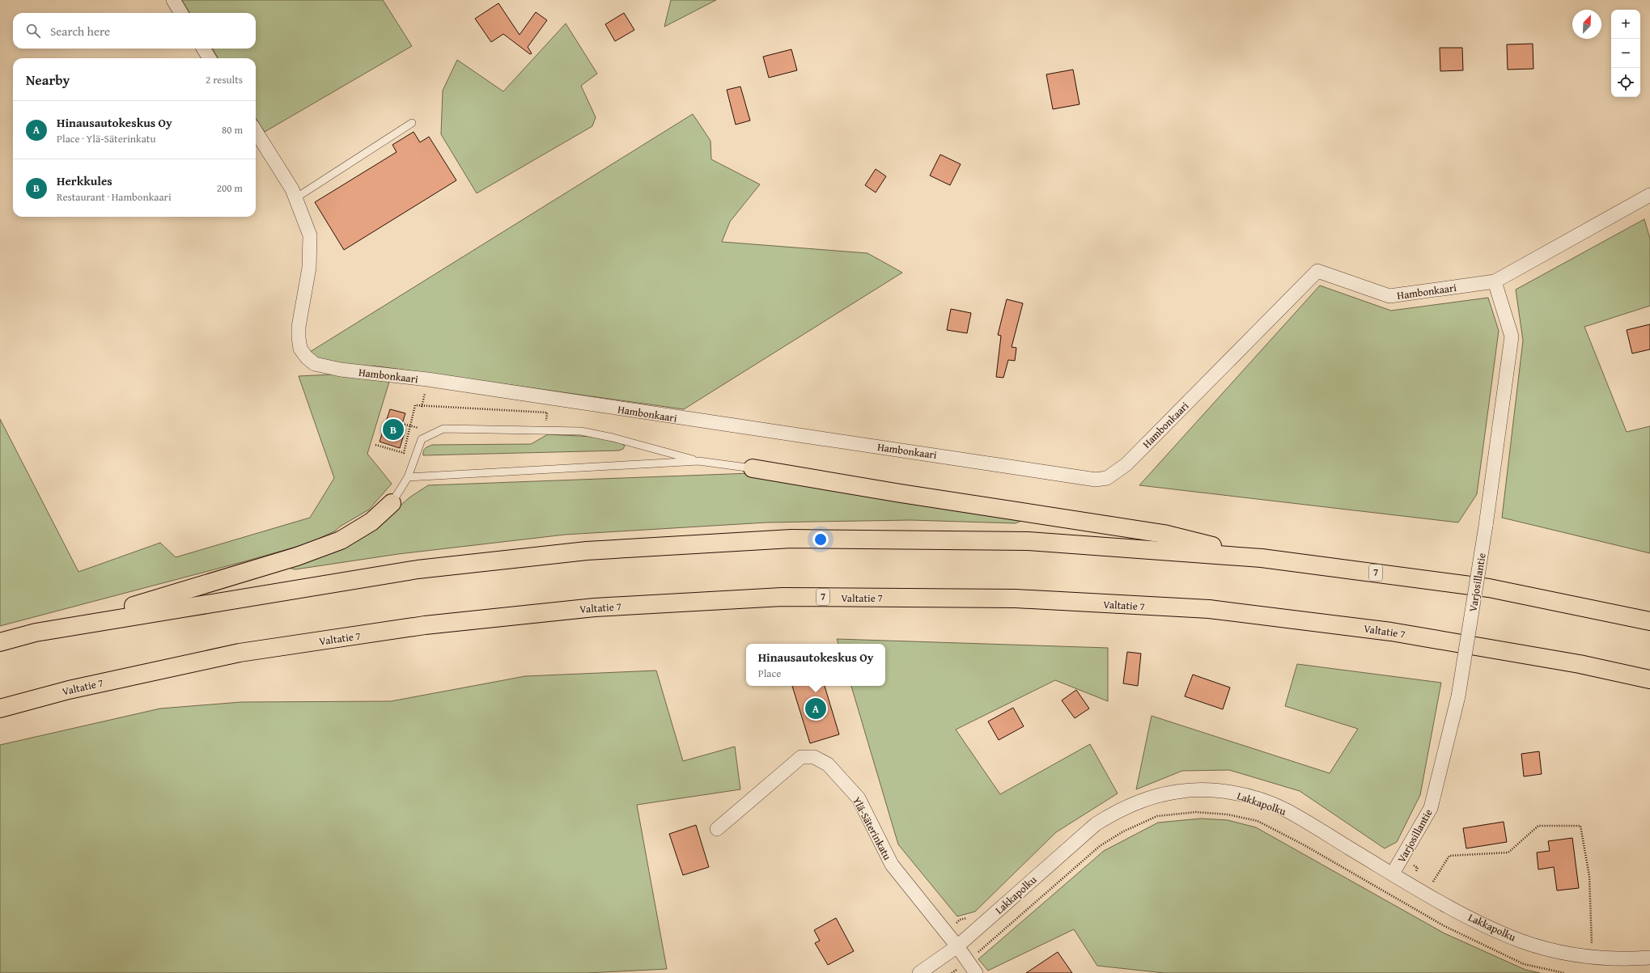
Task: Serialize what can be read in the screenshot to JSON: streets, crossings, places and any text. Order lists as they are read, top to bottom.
{
  "streets": {
    "highway": ["7", "Valtatie 7"],
    "street": [
      "Hambonkaari",
      "Varjosillantie",
      "Lakkapolku",
      "Ylä-Säterinkatu"
    ]
  },
  "crossings": [
    ["Hambonkaari", "Varjosillantie"],
    ["Varjosillantie", "Lakkapolku"],
    ["Lakkapolku", "Ylä-Säterinkatu"]
  ],
  "north": "top right",
  "page": {
    "map_buttons": ["+", "−"],
    "search": "Search here",
    "heading": ["Nearby", "2 results"],
    "list": [
      {
        "mark": "A",
        "name": "Hinausautokeskus Oy",
        "note": "Place · Ylä-Säterinkatu",
        "value": "80 m"
      },
      {
        "mark": "B",
        "name": "Herkkules",
        "note": "Restaurant · Hambonkaari",
        "value": "200 m"
      }
    ],
    "pins": ["B", "A"],
    "popup": ["Hinausautokeskus Oy", "Place"]
  }
}
